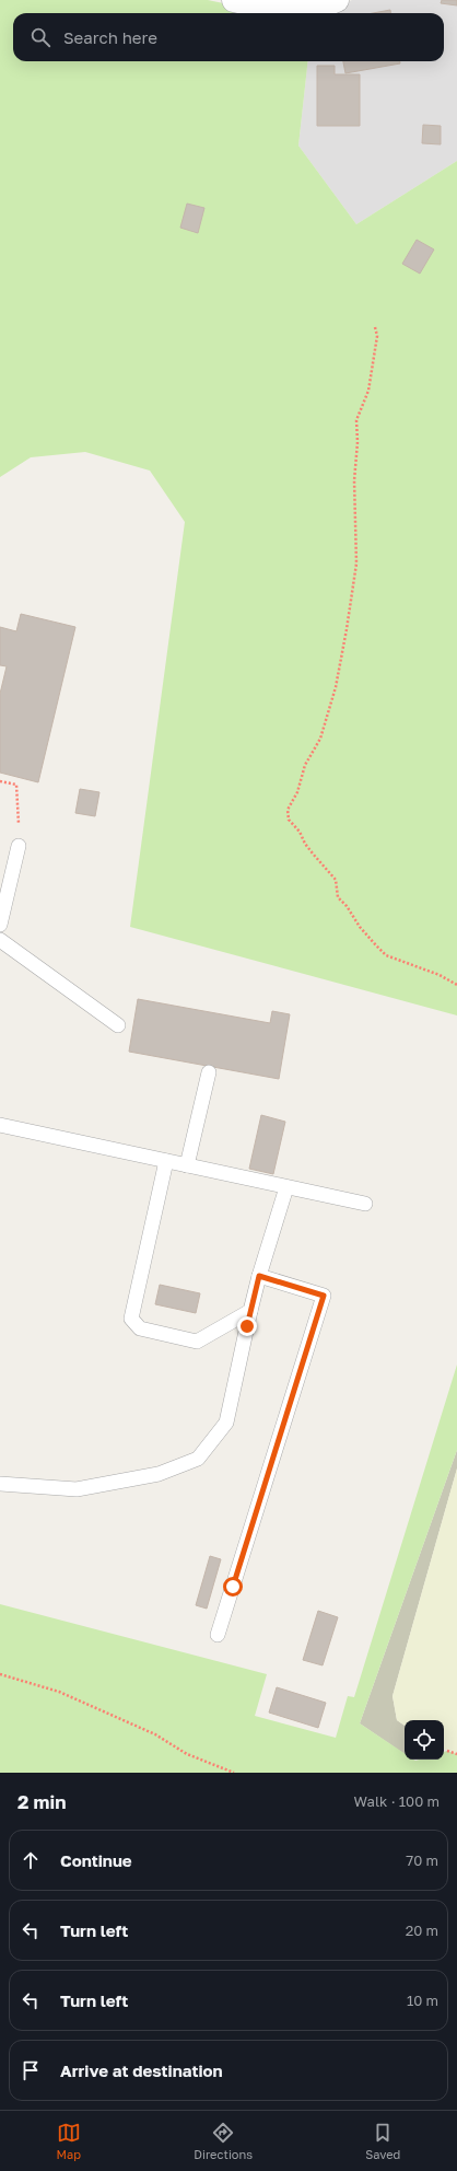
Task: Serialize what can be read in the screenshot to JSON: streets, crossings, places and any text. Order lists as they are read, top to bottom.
{
  "page": {
    "search": "Search here",
    "heading": ["2 min", "Walk · 100 m"],
    "list": [
      ["Continue", "70 m"],
      ["Turn left", "20 m"],
      ["Turn left", "10 m"],
      "Arrive at destination"
    ],
    "nav": ["Map", "Directions", "Saved"]
  }
}
